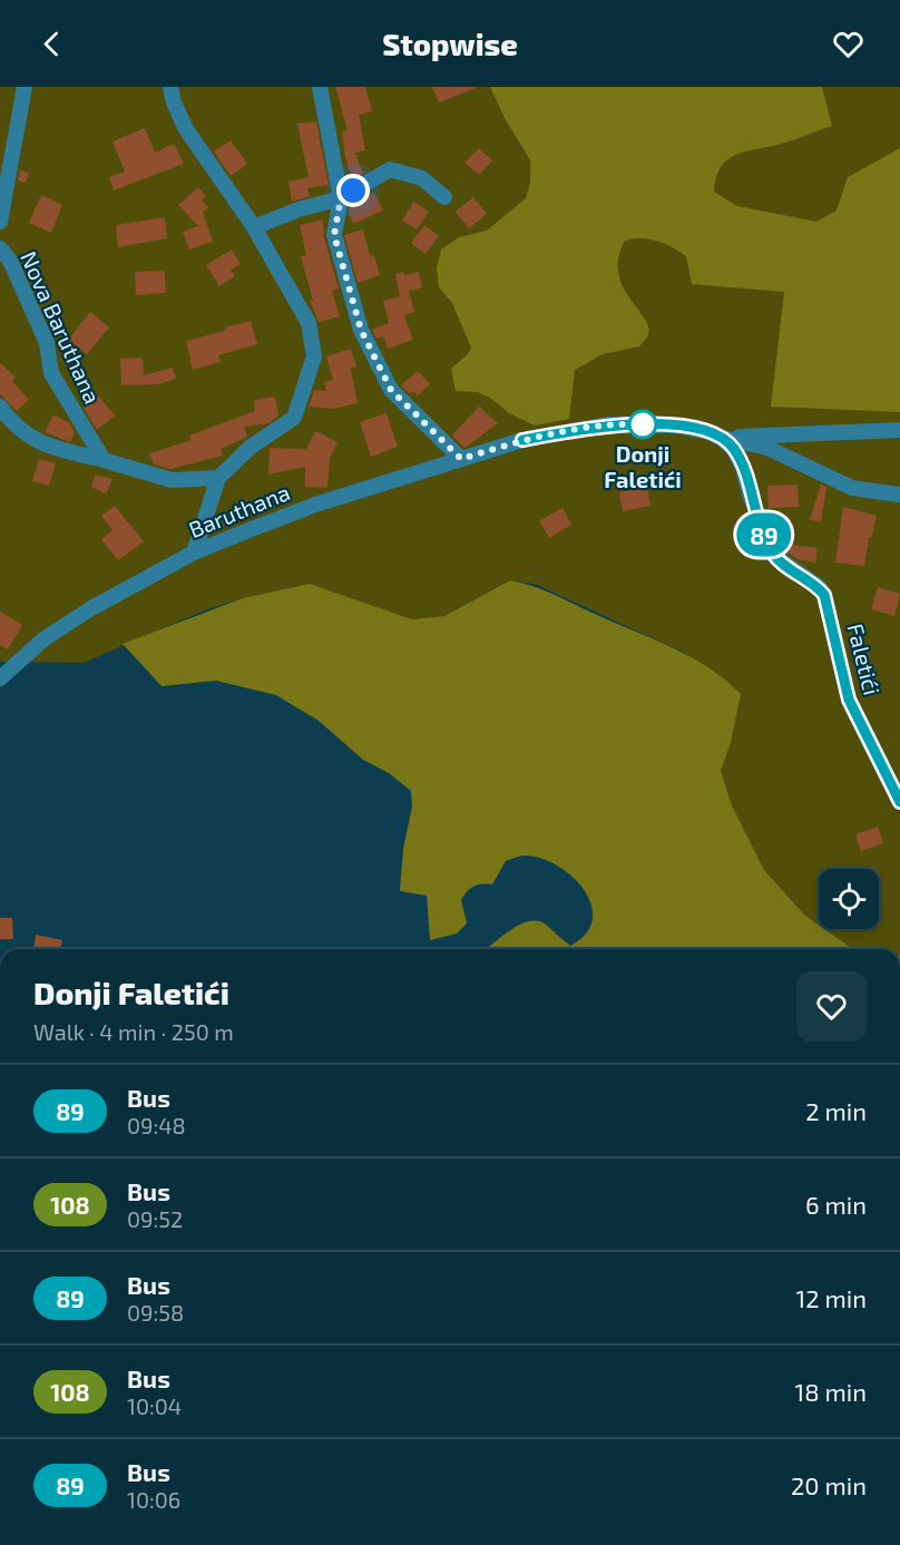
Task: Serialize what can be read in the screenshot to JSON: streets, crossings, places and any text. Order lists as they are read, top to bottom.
{
  "streets": {
    "street": ["Nova Baruthana", "Baruthana", "Faletići"]
  },
  "crossings": [
    ["Baruthana", "Faletići"]
  ],
  "places": ["Donji Faletići"],
  "lines": ["bus line 89"],
  "page": {
    "header": "Stopwise",
    "on_map": "89",
    "heading": ["Donji Faletići", "Walk · 4 min · 250 m"],
    "list": [
      {
        "mark": "89",
        "name": "Bus",
        "note": "09:48",
        "value": "2 min"
      },
      {
        "mark": "108",
        "name": "Bus",
        "note": "09:52",
        "value": "6 min"
      },
      {
        "mark": "89",
        "name": "Bus",
        "note": "09:58",
        "value": "12 min"
      },
      {
        "mark": "108",
        "name": "Bus",
        "note": "10:04",
        "value": "18 min"
      },
      {
        "mark": "89",
        "name": "Bus",
        "note": "10:06",
        "value": "20 min"
      }
    ]
  }
}
